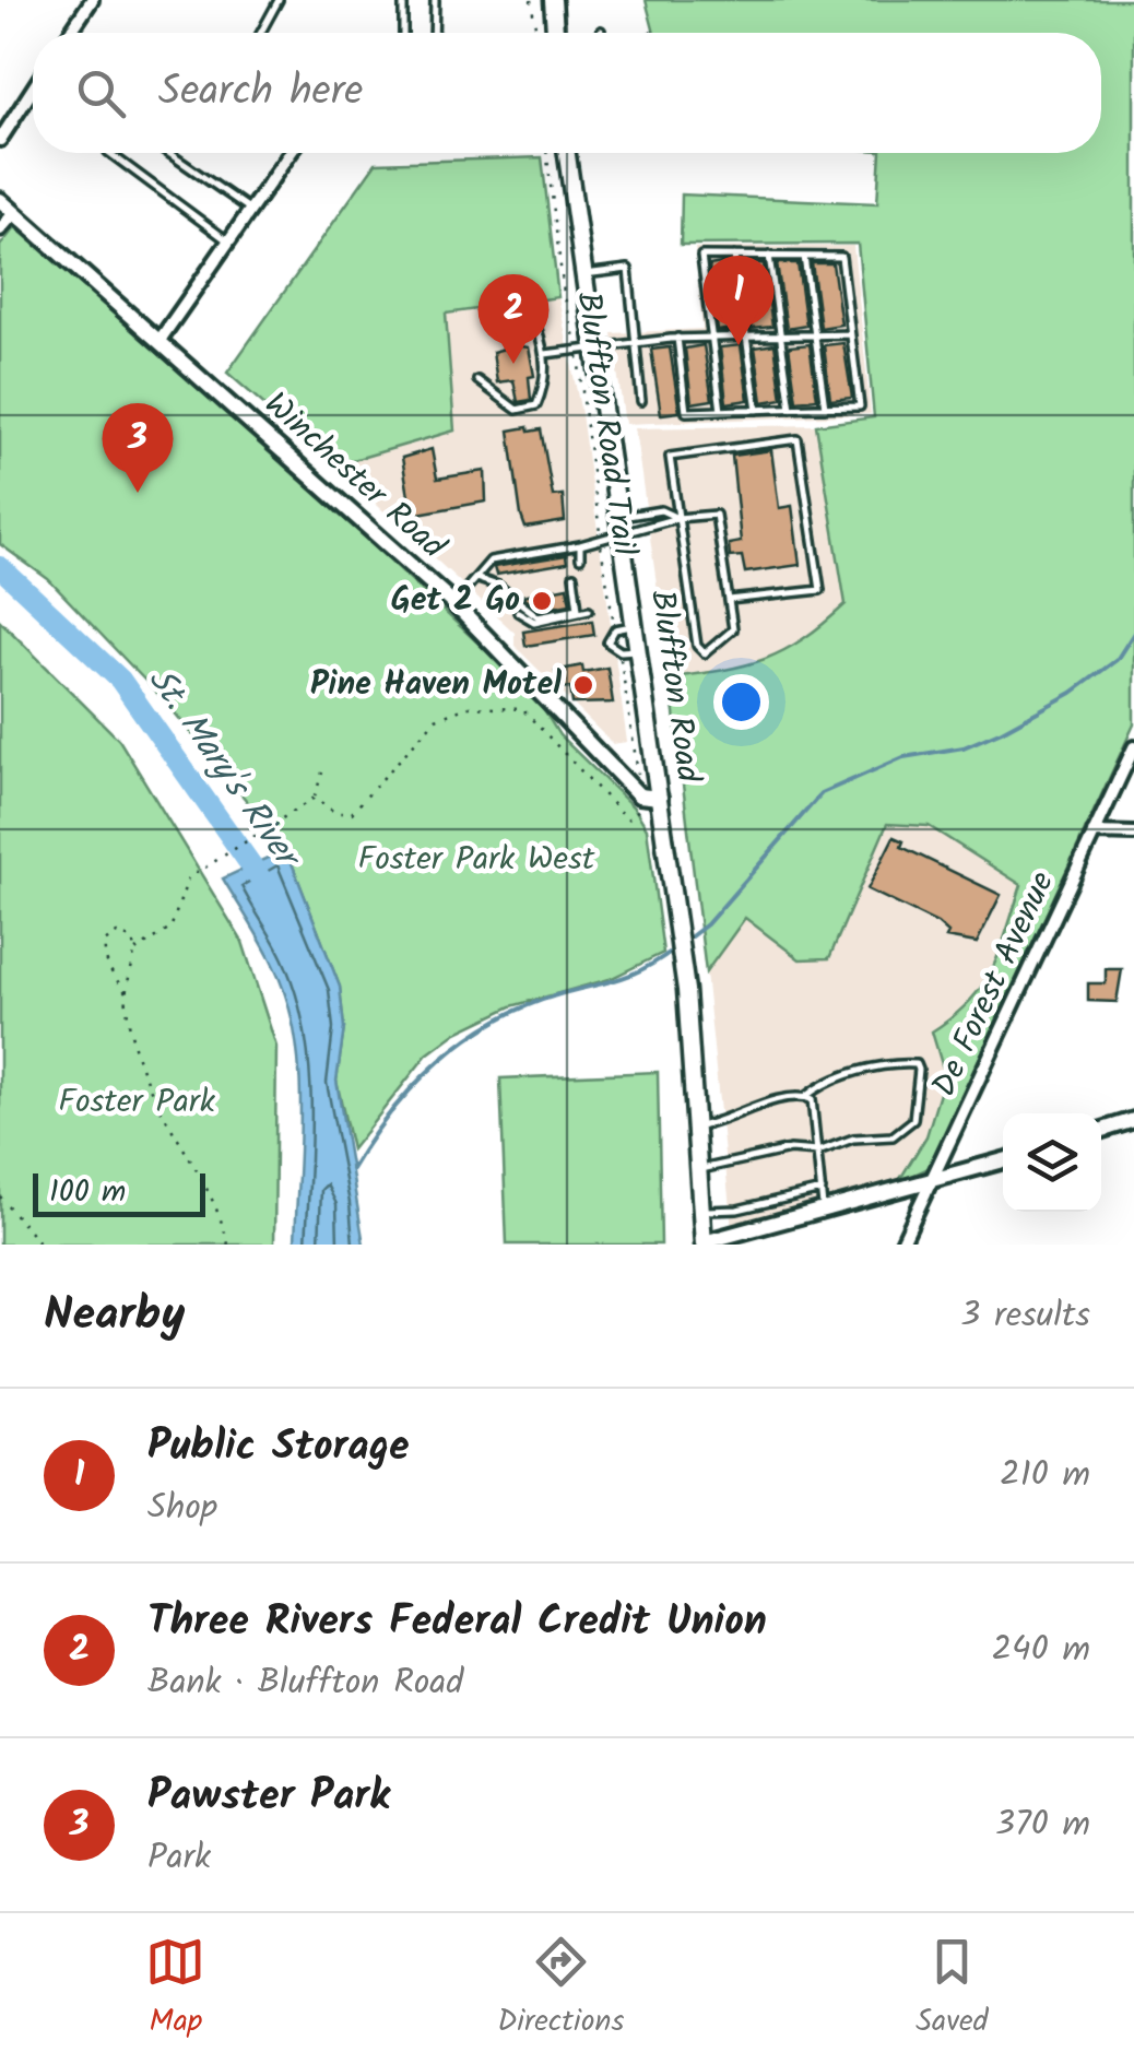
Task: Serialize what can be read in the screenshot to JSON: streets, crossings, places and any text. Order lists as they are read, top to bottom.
{
  "streets": {
    "main road": ["Bluffton Road"],
    "street": ["Winchester Road", "De Forest Avenue"],
    "path": ["Bluffton Road Trail"]
  },
  "crossings": [
    ["Winchester Road", "Bluffton Road"]
  ],
  "water": ["St. Mary's River"],
  "parks": ["Foster Park West", "Foster Park"],
  "places": ["Get 2 Go", "Pine Haven Motel"],
  "scale_bar": "100 m",
  "page": {
    "search": "Search here",
    "pins": ["1", "2", "3"],
    "scale": "100 m",
    "heading": ["Nearby", "3 results"],
    "list": [
      {
        "mark": "1",
        "name": "Public Storage",
        "note": "Shop",
        "value": "210 m"
      },
      {
        "mark": "2",
        "name": "Three Rivers Federal Credit Union",
        "note": "Bank · Bluffton Road",
        "value": "240 m"
      },
      {
        "mark": "3",
        "name": "Pawster Park",
        "note": "Park",
        "value": "370 m"
      }
    ],
    "nav": ["Map", "Directions", "Saved"]
  }
}
